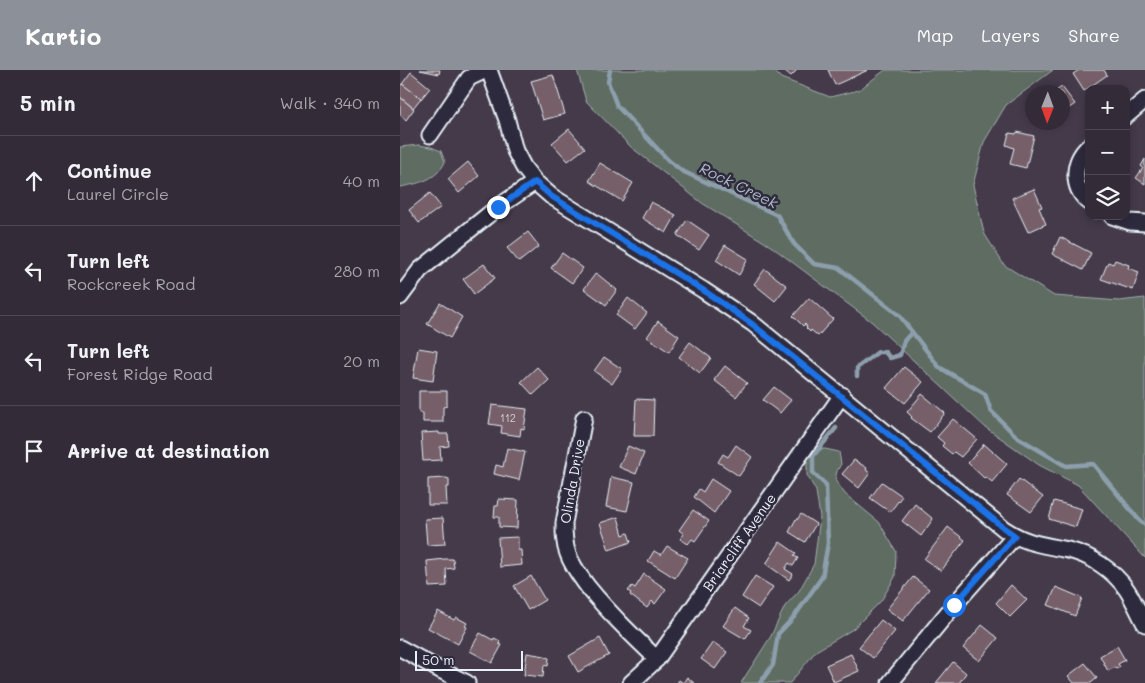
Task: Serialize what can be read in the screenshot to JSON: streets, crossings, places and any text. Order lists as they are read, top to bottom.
{
  "streets": {
    "street": ["Olinda Drive", "Briarcliff Avenue"]
  },
  "crossings": [
    ["Olinda Drive", "Briarcliff Avenue"]
  ],
  "water": ["Rock Creek"],
  "house_numbers": ["112"],
  "scale_bar": "50 m",
  "north": "bottom",
  "page": {
    "header": "Kartio",
    "nav": ["Map", "Layers", "Share"],
    "heading": ["5 min", "Walk · 340 m"],
    "map_buttons": ["+", "−"],
    "list": [
      ["Continue", "Laurel Circle", "40 m"],
      ["Turn left", "Rockcreek Road", "280 m"],
      ["Turn left", "Forest Ridge Road", "20 m"],
      "Arrive at destination"
    ],
    "scale": "50 m"
  }
}
